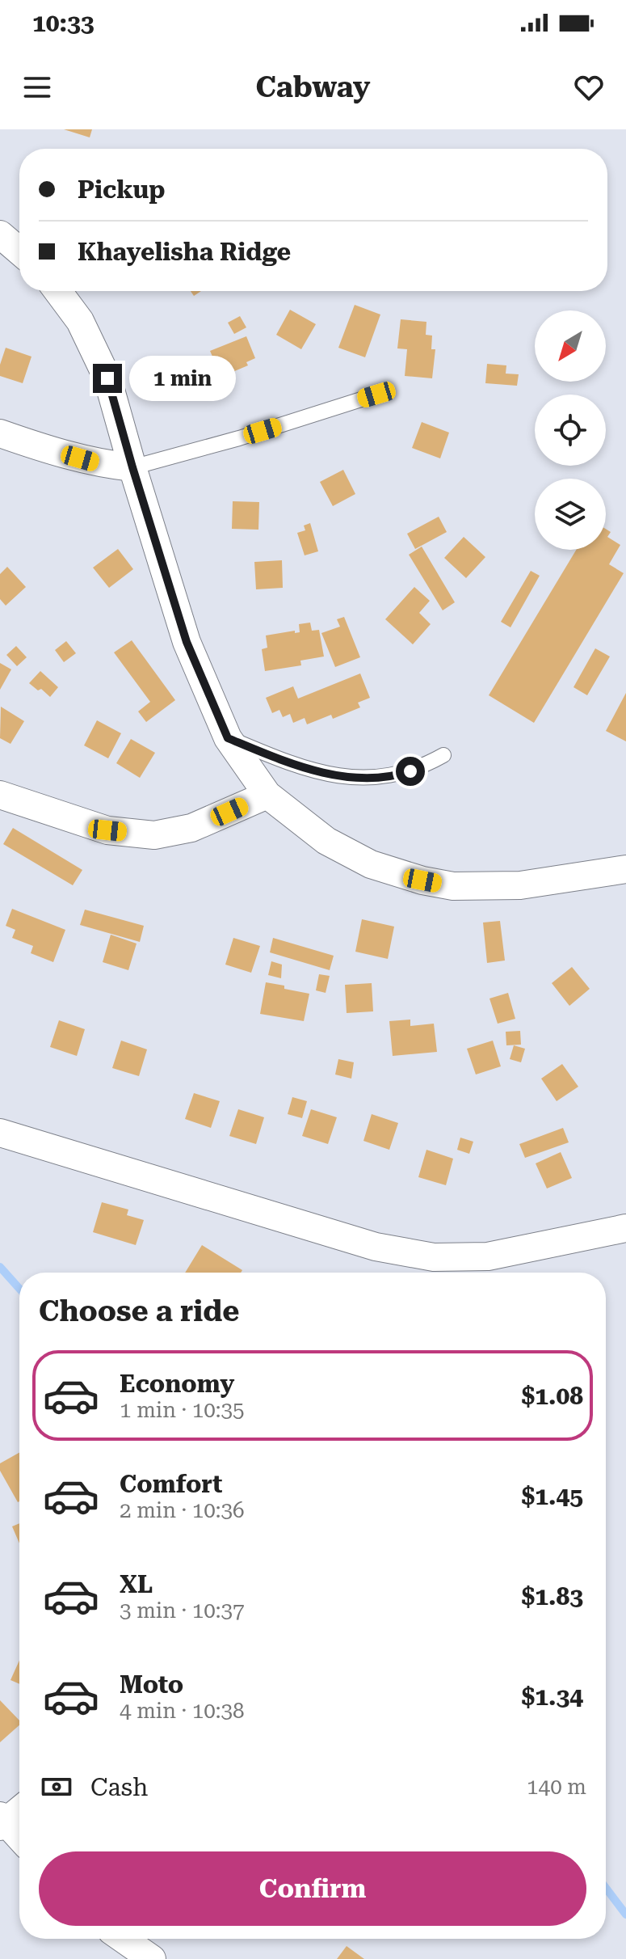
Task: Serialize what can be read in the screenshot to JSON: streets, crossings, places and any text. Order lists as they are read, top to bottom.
{
  "north": "bottom left",
  "page": {
    "status": "10:33",
    "header": "Cabway",
    "banner": ["Pickup", "Khayelisha Ridge"],
    "bubble": "1 min",
    "heading": "Choose a ride",
    "list": [
      {
        "name": "Economy",
        "note": "1 min · 10:35",
        "value": "$1.08"
      },
      {
        "name": "Comfort",
        "note": "2 min · 10:36",
        "value": "$1.45"
      },
      {
        "name": "XL",
        "note": "3 min · 10:37",
        "value": "$1.83"
      },
      {
        "name": "Moto",
        "note": "4 min · 10:38",
        "value": "$1.34"
      }
    ],
    "pay": ["Cash", "140 m"],
    "buttons": "Confirm"
  }
}
